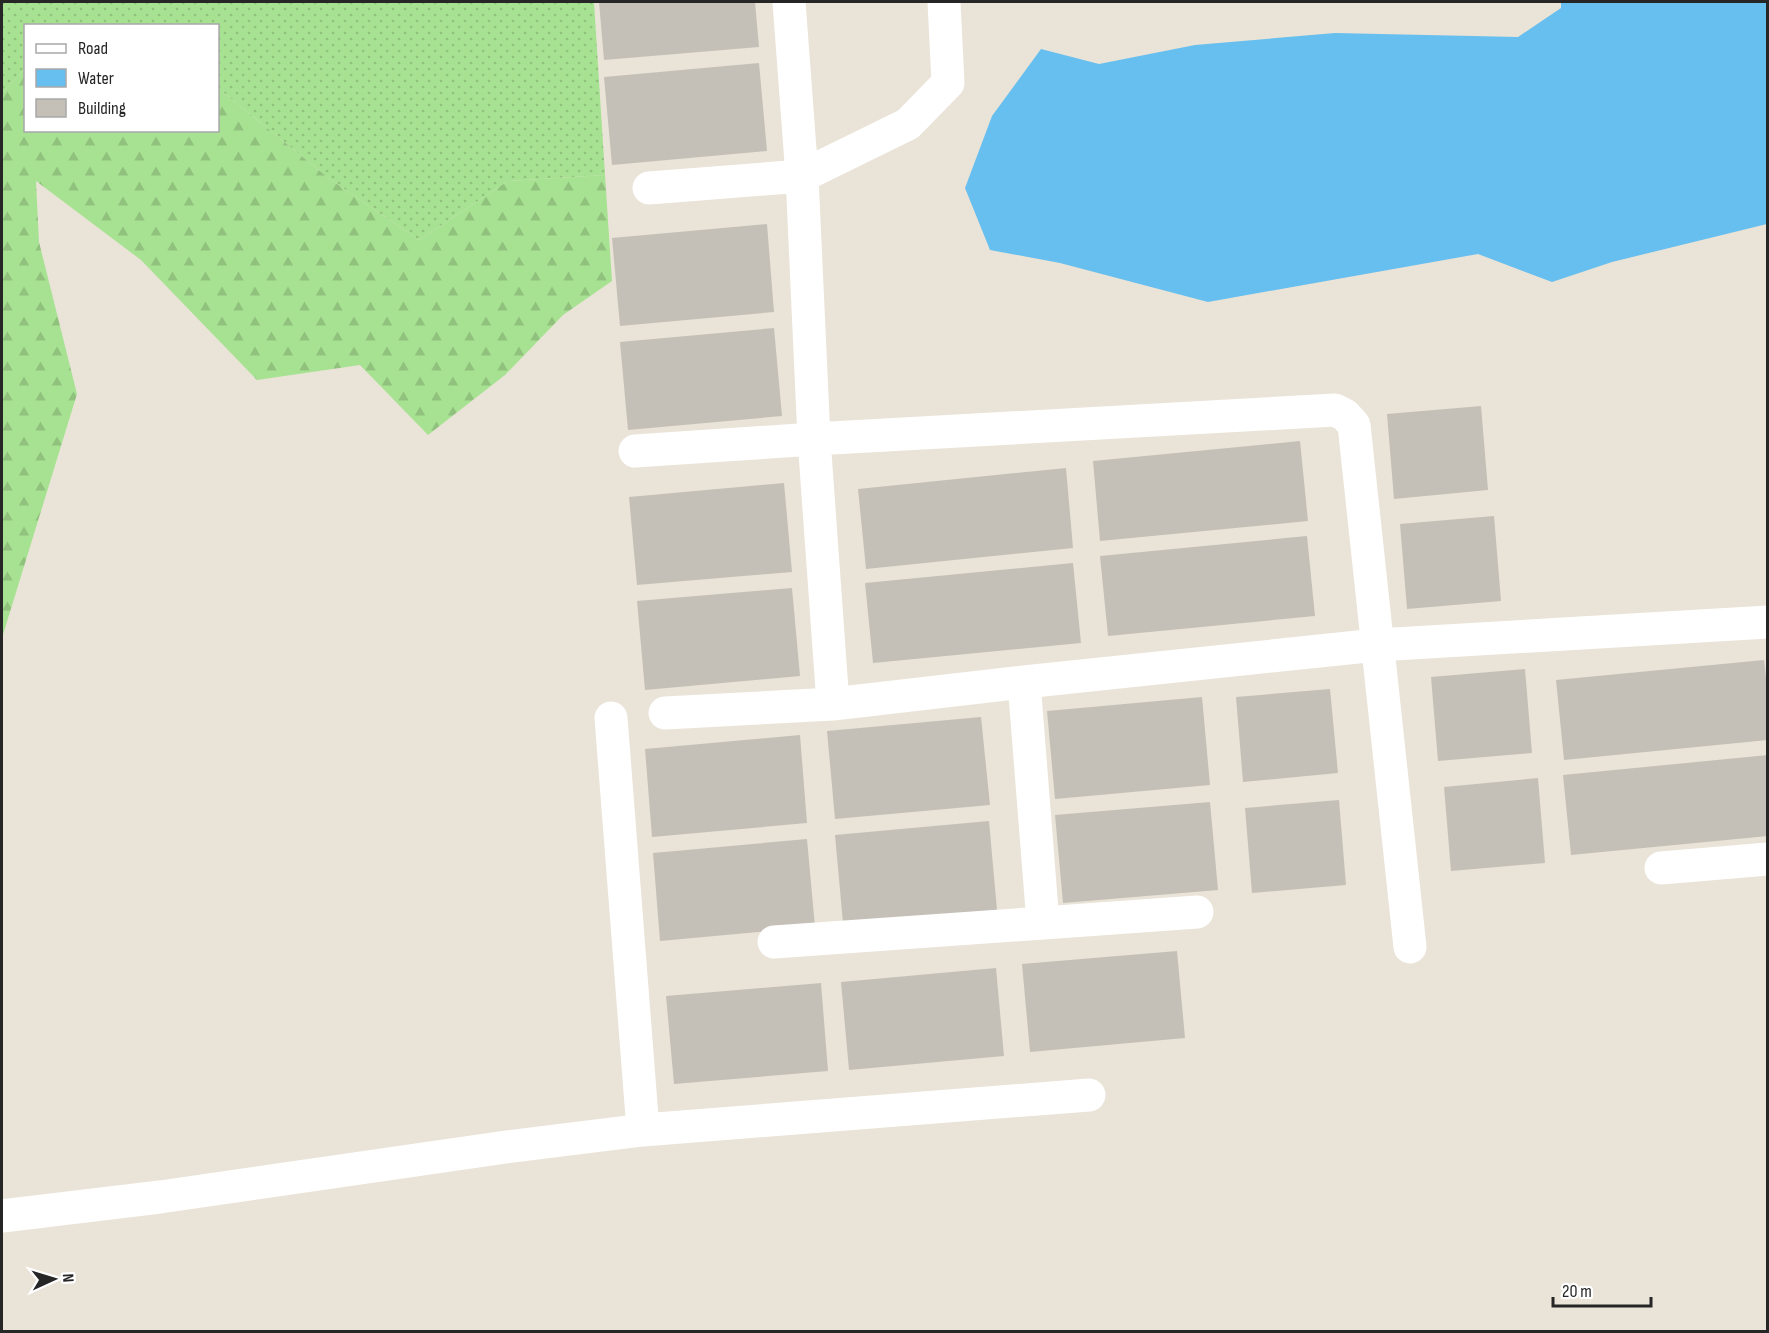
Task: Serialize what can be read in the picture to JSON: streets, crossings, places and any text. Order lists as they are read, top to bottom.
{
  "legend": ["Road", "Water", "Building"],
  "scale_bar": "20 m",
  "north": "right"
}
